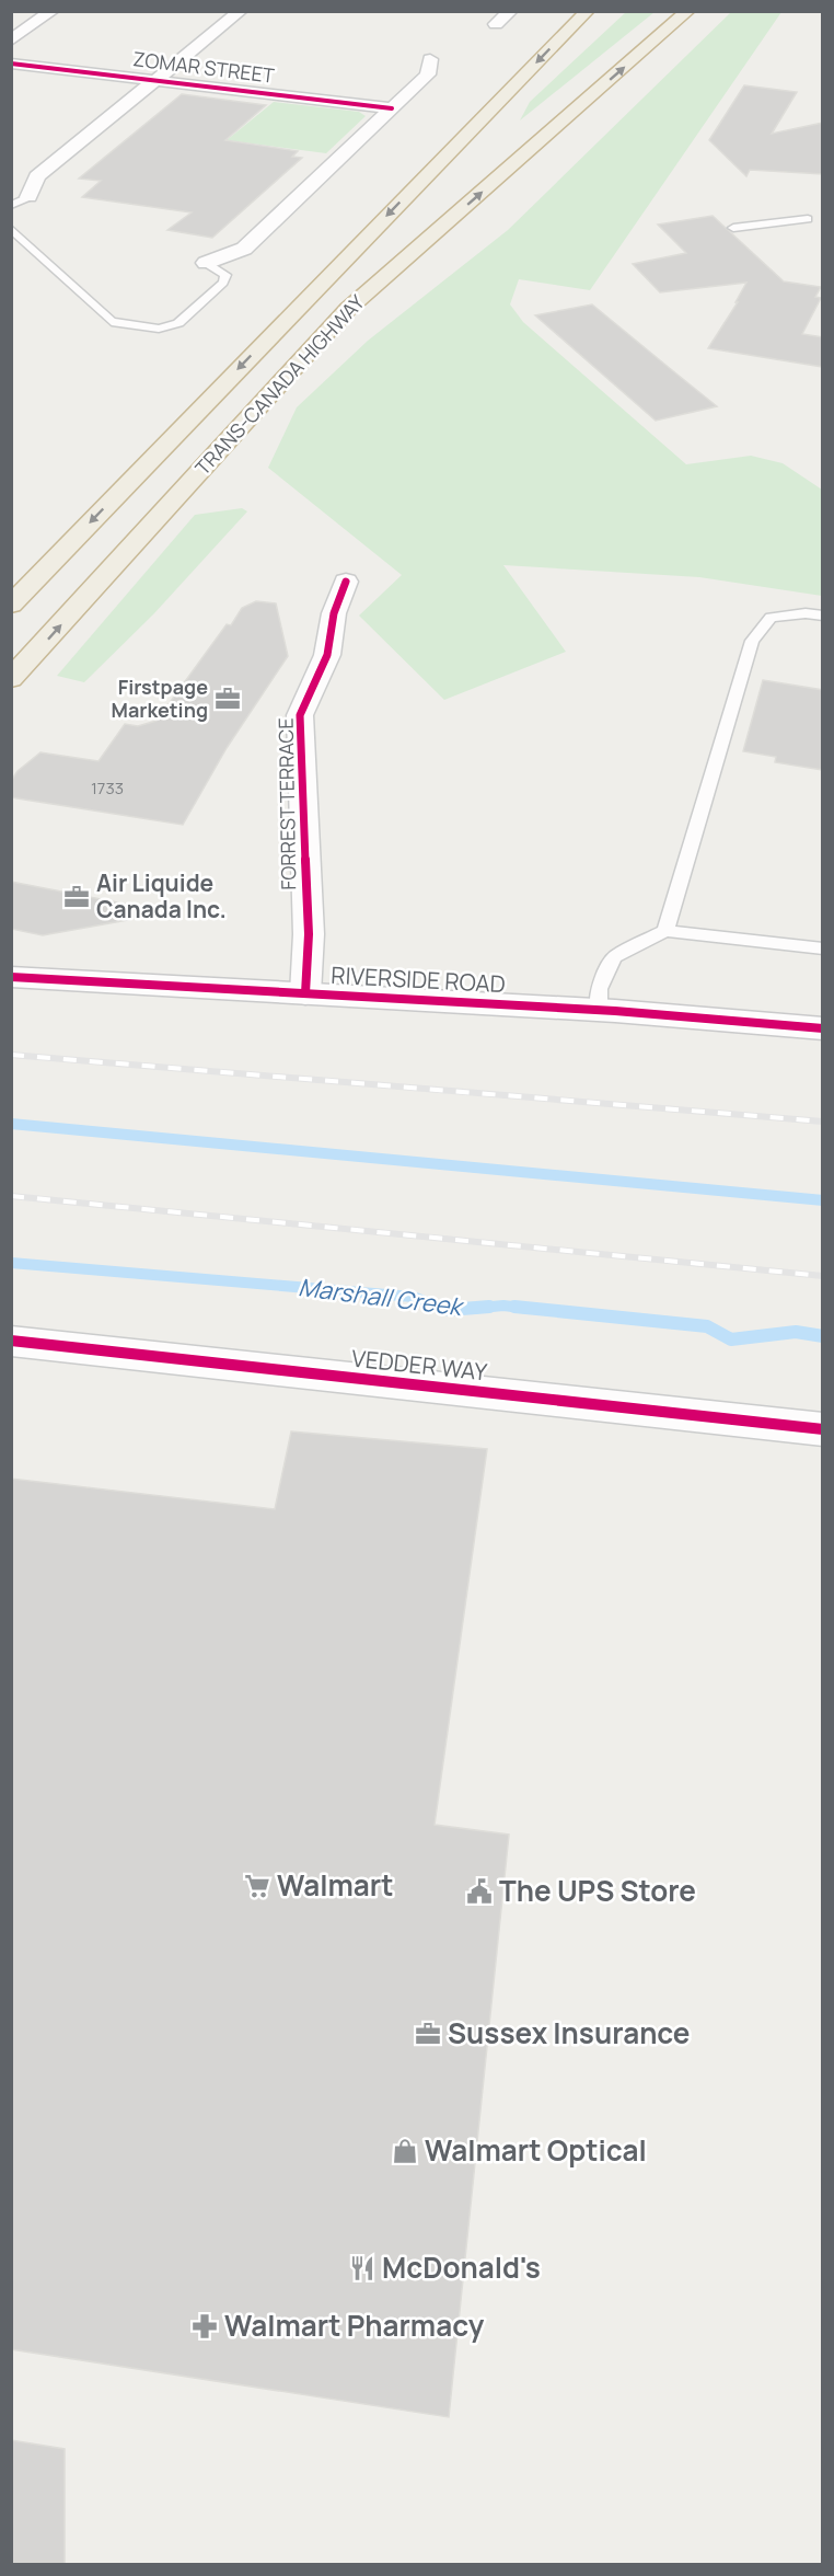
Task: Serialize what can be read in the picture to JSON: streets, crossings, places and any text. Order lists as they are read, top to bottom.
{
  "streets": {
    "highway": ["TRANS-CANADA HIGHWAY"],
    "street": [
      "ZOMAR STREET",
      "FORREST TERRACE",
      "RIVERSIDE ROAD",
      "VEDDER WAY"
    ]
  },
  "crossings": [
    ["FORREST TERRACE", "RIVERSIDE ROAD"]
  ],
  "water": ["Marshall Creek"],
  "places": {
    "office": ["Firstpage Marketing", "Air Liquide Canada Inc.", "Sussex Insurance"],
    "supermarket": ["Walmart"],
    "public building": ["The UPS Store"],
    "shop": ["Walmart Optical"],
    "restaurant": ["McDonald's"],
    "pharmacy": ["Walmart Pharmacy"]
  },
  "house_numbers": ["1733"]
}
